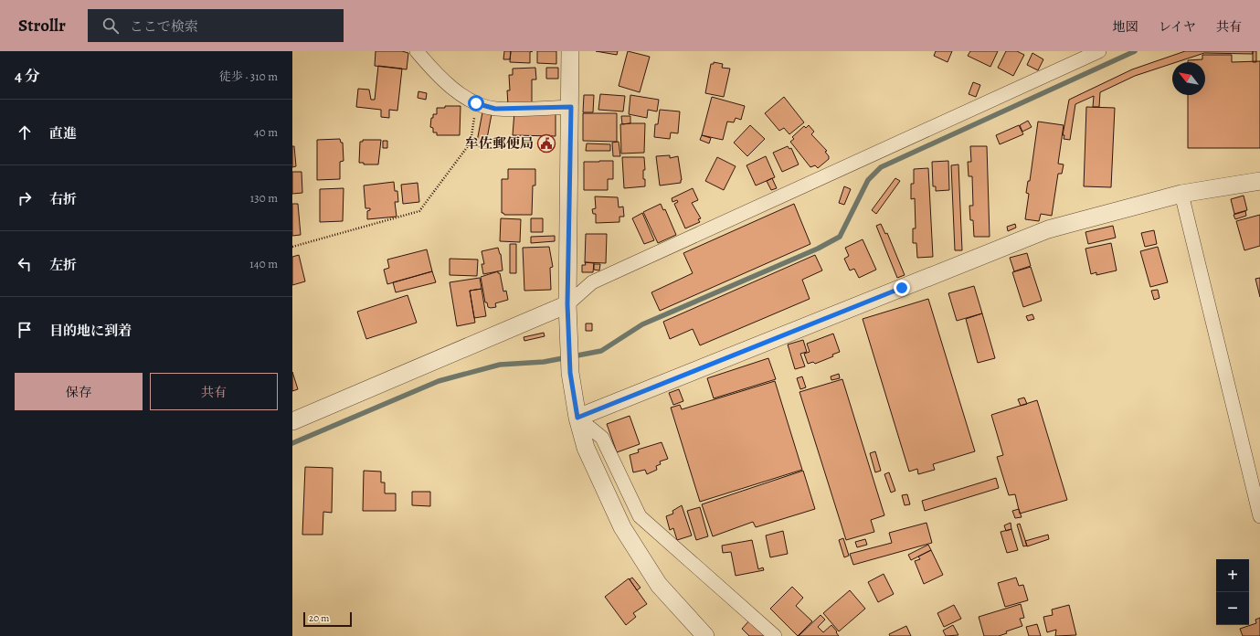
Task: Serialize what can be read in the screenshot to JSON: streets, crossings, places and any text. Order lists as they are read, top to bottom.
{
  "places": {
    "public building": ["牟佐郵便局"]
  },
  "scale_bar": "20 m",
  "north": "top left",
  "page": {
    "header": "Strollr",
    "search": "ここで検索",
    "nav": ["地図", "レイヤ", "共有"],
    "heading": ["4 分", "徒歩 · 310 m"],
    "list": [
      ["直進", "40 m"],
      ["右折", "130 m"],
      ["左折", "140 m"],
      "目的地に到着"
    ],
    "buttons": ["保存", "共有"],
    "map_buttons": ["+", "−"],
    "scale": "20 m"
  }
}
